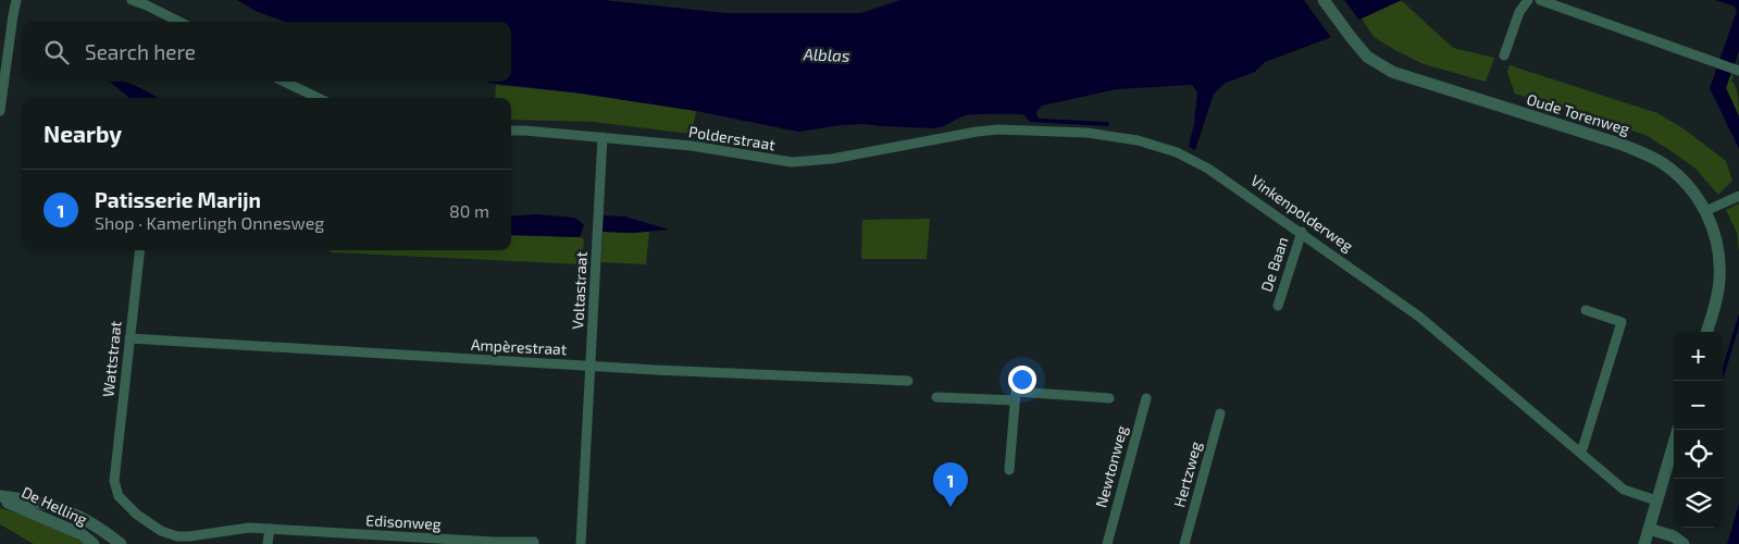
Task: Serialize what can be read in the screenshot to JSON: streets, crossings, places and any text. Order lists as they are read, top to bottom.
{
  "streets": {
    "street": [
      "Oude Torenweg",
      "Polderstraat",
      "Vinkenpolderweg",
      "De Baan",
      "Voltastraat",
      "Ampèrestraat",
      "Wattstraat",
      "Newtonweg",
      "Hertzweg",
      "De Helling",
      "Edisonweg"
    ]
  },
  "crossings": [
    ["Polderstraat", "Vinkenpolderweg"],
    ["Polderstraat", "Voltastraat"],
    ["Vinkenpolderweg", "De Baan"],
    ["Voltastraat", "Ampèrestraat"],
    ["Ampèrestraat", "Wattstraat"],
    ["Wattstraat", "Edisonweg"]
  ],
  "water": ["Alblas"],
  "page": {
    "search": "Search here",
    "heading": "Nearby",
    "list": [
      {
        "mark": "1",
        "name": "Patisserie Marijn",
        "note": "Shop · Kamerlingh Onnesweg",
        "value": "80 m"
      }
    ],
    "map_buttons": ["+", "−"],
    "pins": "1"
  }
}
